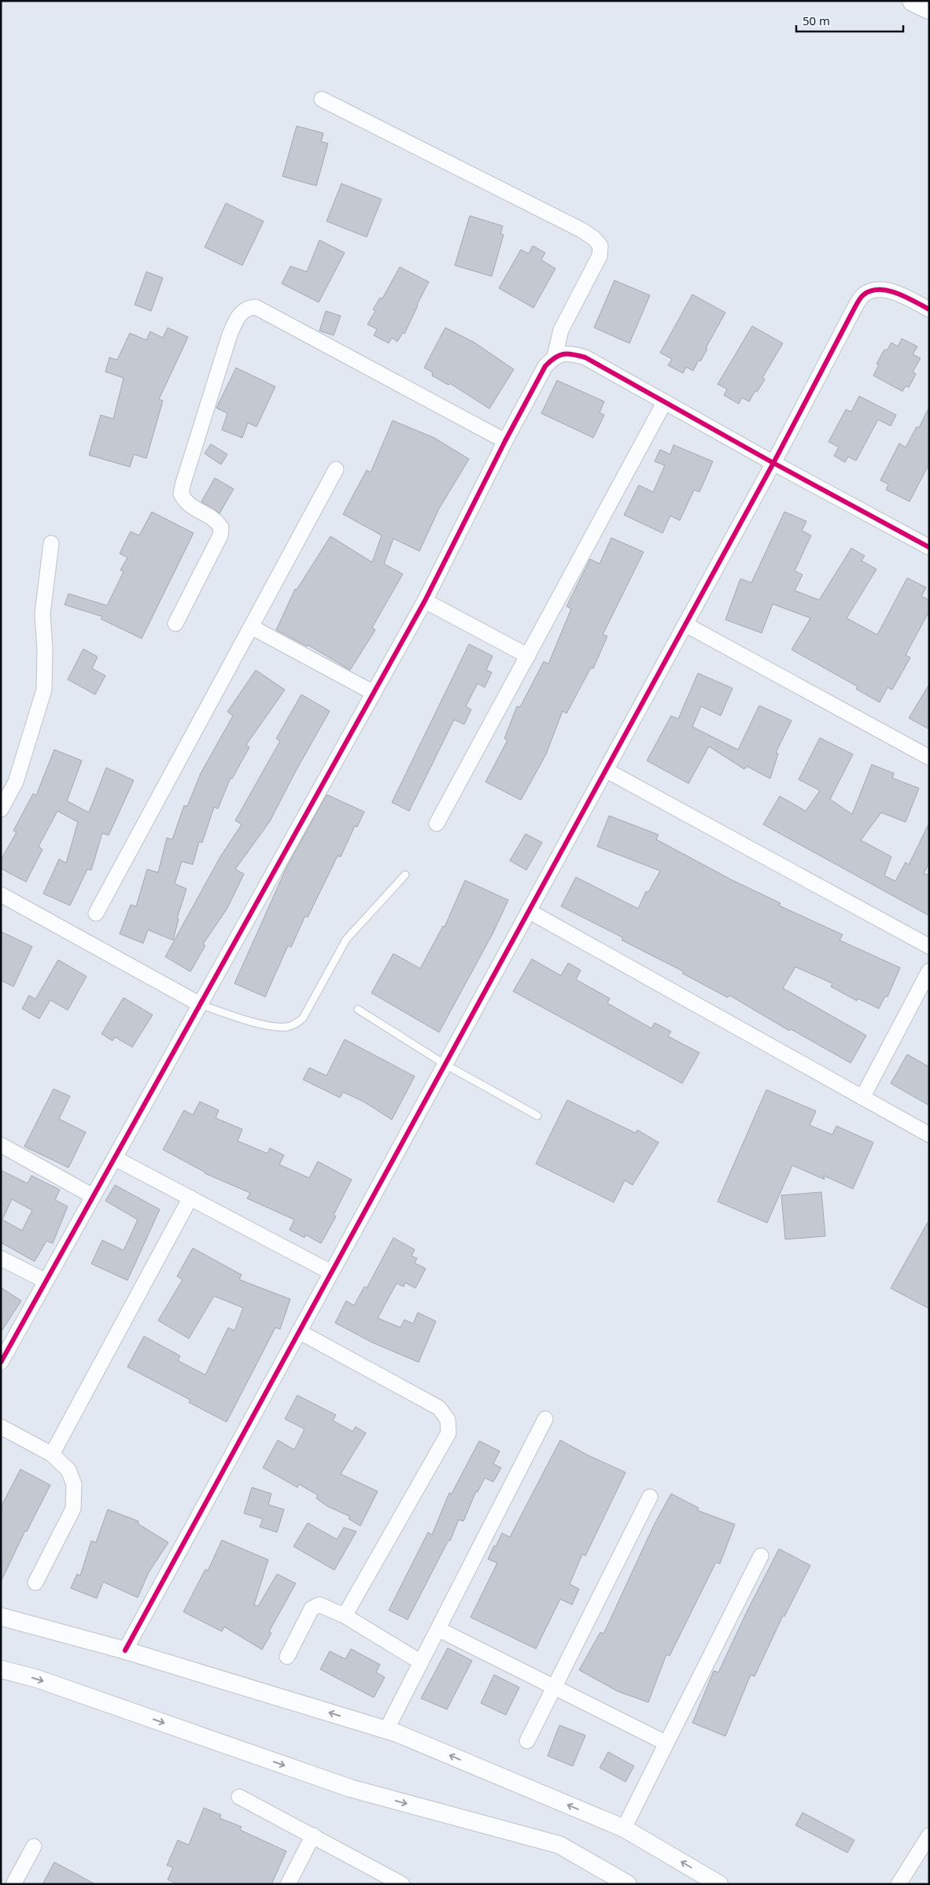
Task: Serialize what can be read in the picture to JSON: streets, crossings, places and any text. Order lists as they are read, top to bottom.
{
  "scale_bar": "50 m"
}
